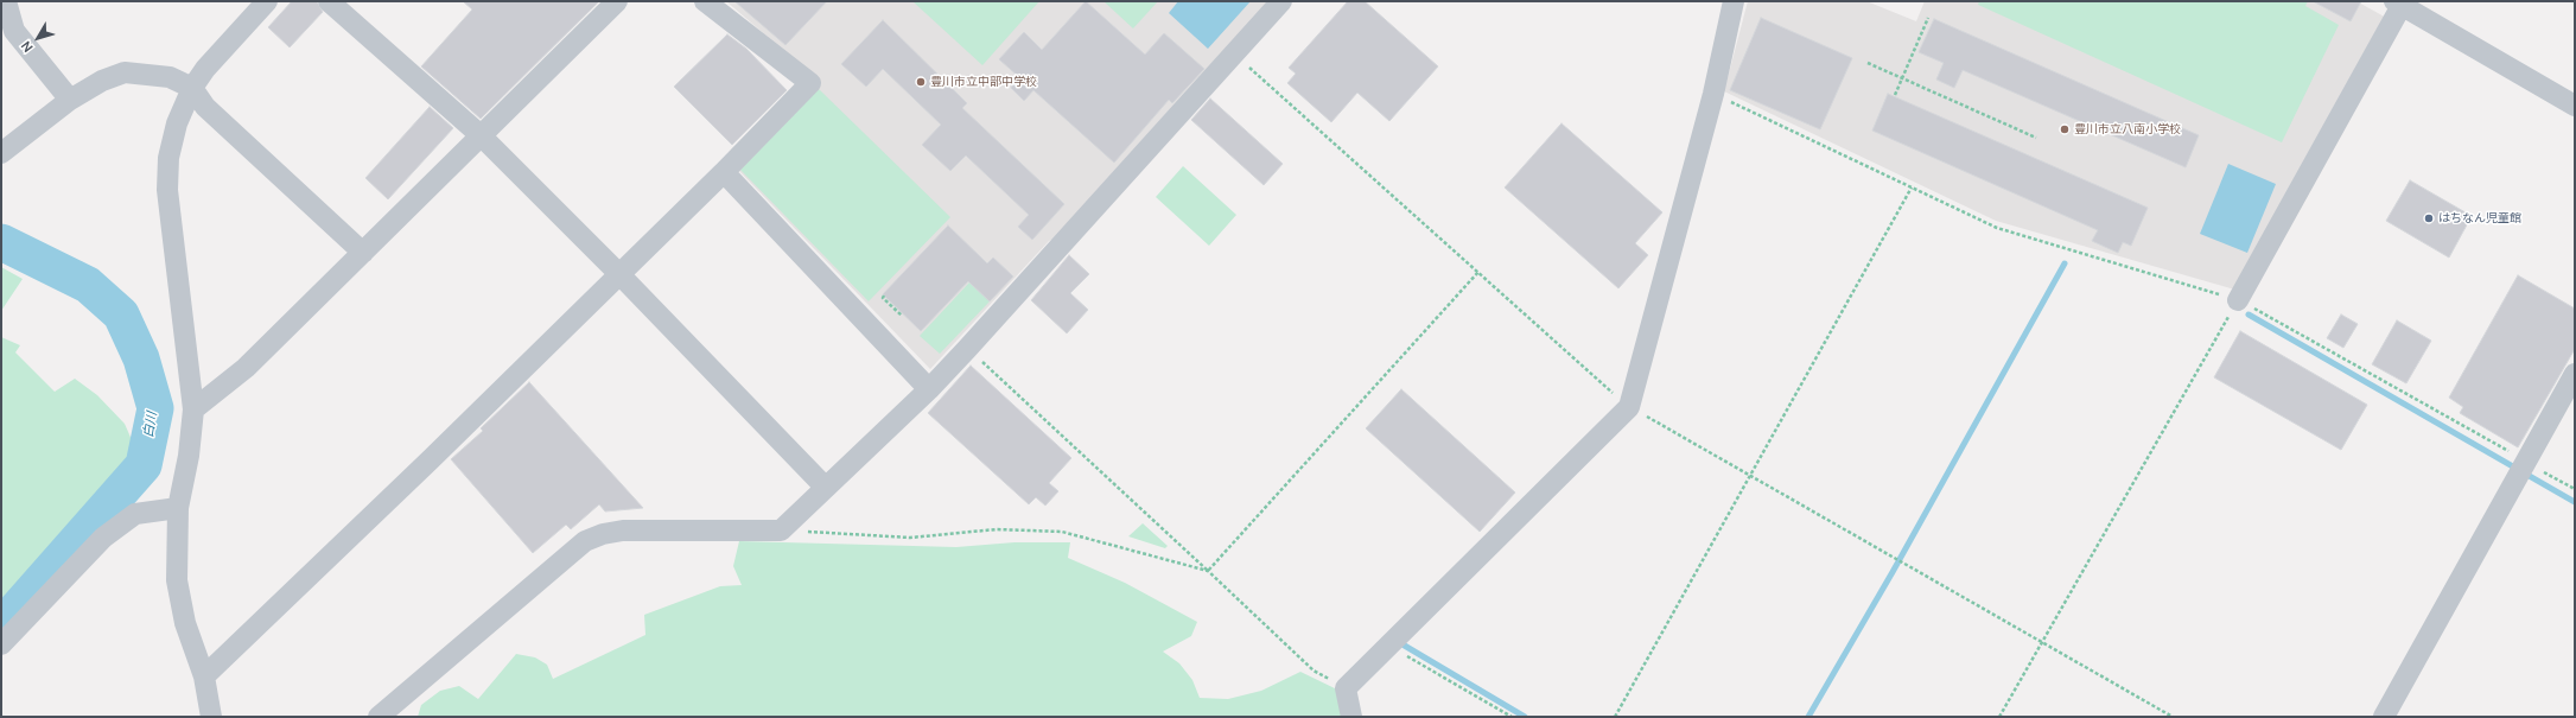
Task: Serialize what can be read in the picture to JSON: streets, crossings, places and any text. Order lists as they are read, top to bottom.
{
  "water": ["白川"],
  "places": ["豊川市立中部中学校", "豊川市立八南小学校", "はちなん児童館"],
  "north": "bottom left"
}
